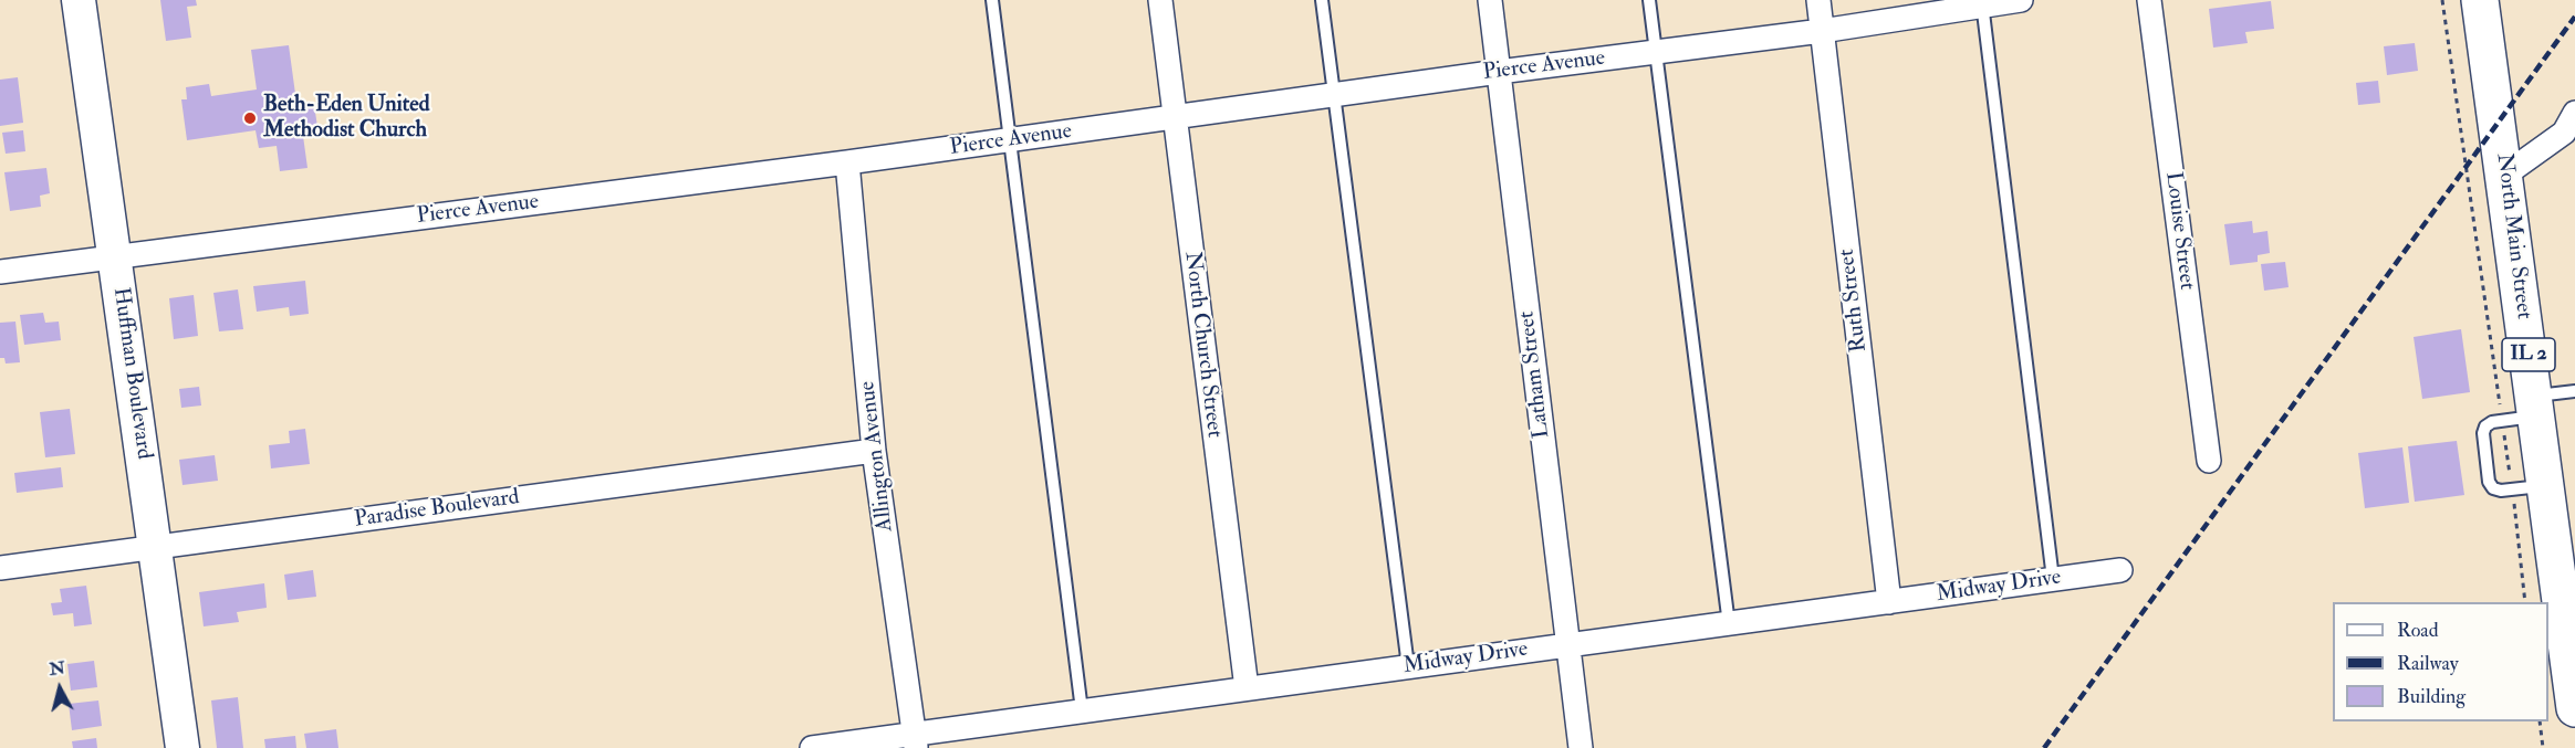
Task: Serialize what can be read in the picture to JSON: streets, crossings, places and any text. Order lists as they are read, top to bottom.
{
  "streets": {
    "main road": ["North Main Street", "IL 2"],
    "street": [
      "Pierce Avenue",
      "Louise Street",
      "Ruth Street",
      "North Church Street",
      "Huffman Boulevard",
      "Latham Street",
      "Allington Avenue",
      "Paradise Boulevard",
      "Midway Drive"
    ]
  },
  "crossings": [
    ["Pierce Avenue", "Ruth Street"],
    ["Pierce Avenue", "North Church Street"],
    ["Pierce Avenue", "Huffman Boulevard"],
    ["Pierce Avenue", "Latham Street"],
    ["Pierce Avenue", "Allington Avenue"],
    ["Ruth Street", "Midway Drive"],
    ["North Church Street", "Midway Drive"],
    ["Huffman Boulevard", "Paradise Boulevard"],
    ["Latham Street", "Midway Drive"],
    ["Allington Avenue", "Paradise Boulevard"],
    ["Allington Avenue", "Midway Drive"]
  ],
  "places": ["Beth-Eden United Methodist Church"],
  "legend": ["Road", "Railway", "Building"],
  "north": "top"
}
